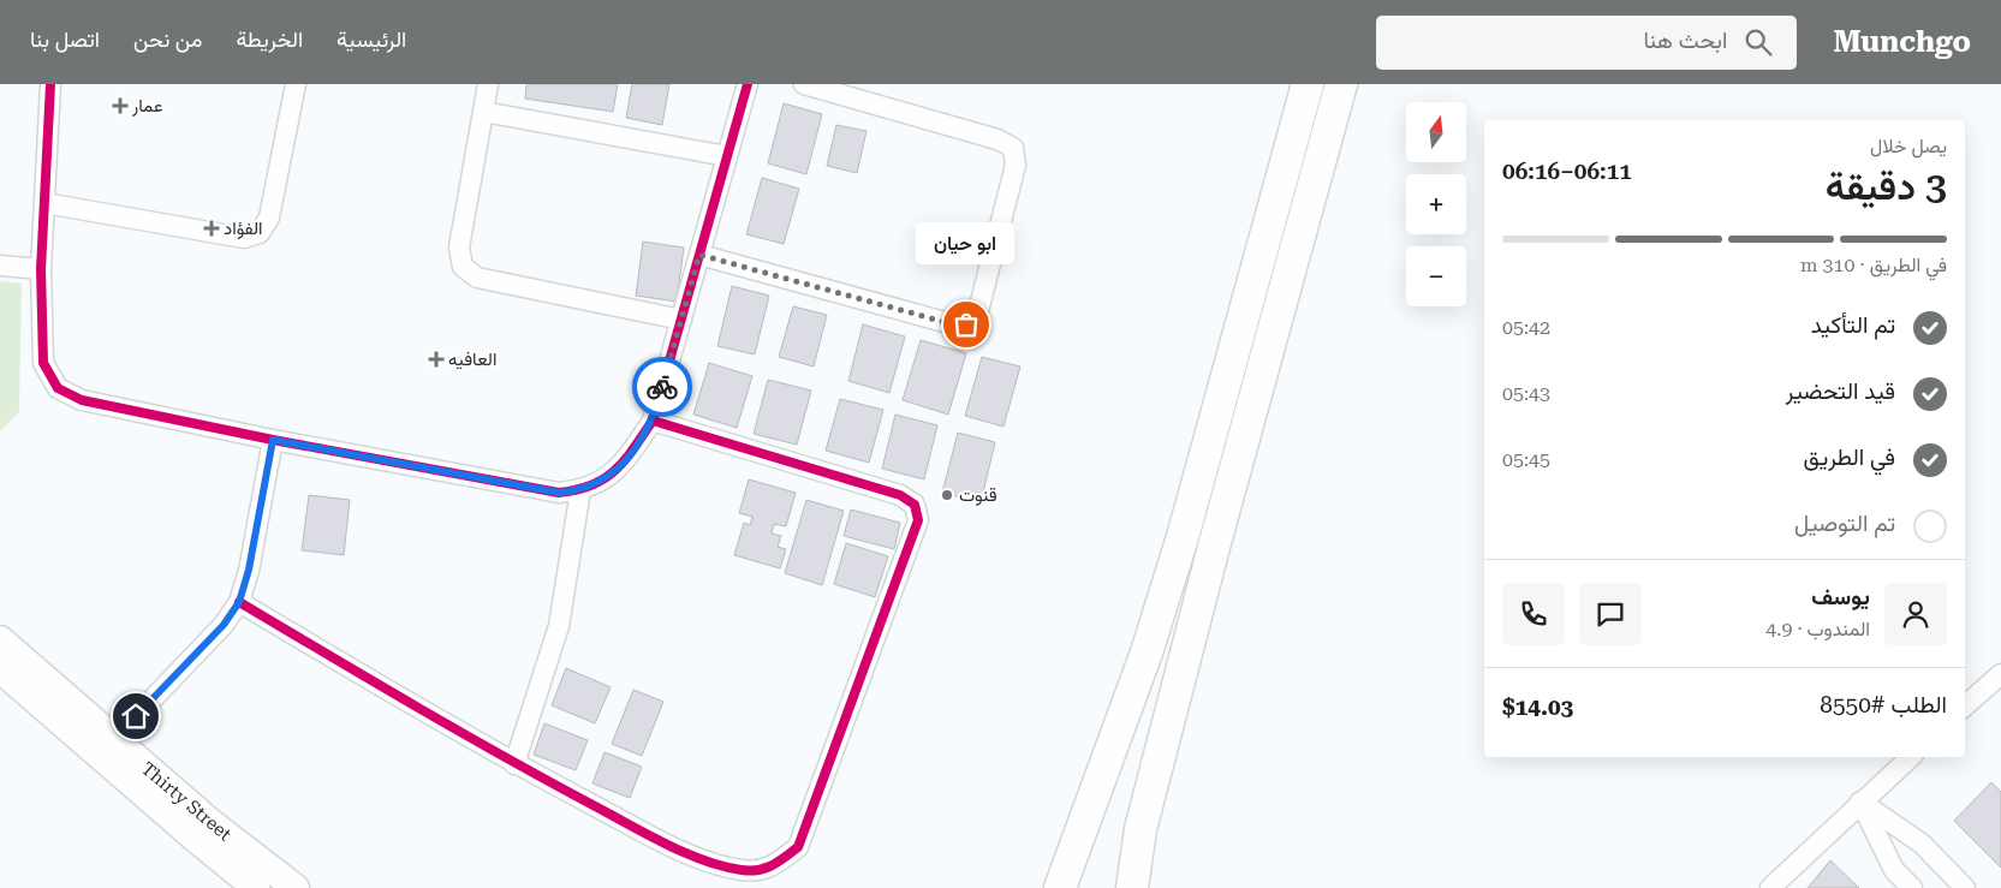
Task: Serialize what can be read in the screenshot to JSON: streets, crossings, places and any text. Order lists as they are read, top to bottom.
{
  "streets": {
    "main road": ["Thirty Street"]
  },
  "places": {
    "health": ["عمار", "الفؤاد", "العافيه"],
    "other": ["ابو حيان", "قنوت"]
  },
  "north": "top",
  "page": {
    "header": "Munchgo",
    "search": "ابحث هنا",
    "nav": [
      "الرئيسية",
      "الخريطة",
      "من نحن",
      "اتصل بنا"
    ],
    "map_buttons": ["+", "−"],
    "heading": ["3 دقيقة", "يصل خلال", "06:11–06:16"],
    "panel": [
      "يوسف",
      "المندوب · 4.9",
      "الطلب #8550",
      "$14.03"
    ],
    "bubble": "ابو حيان",
    "bar": "في الطريق · 310 m",
    "list": [
      ["تم التأكيد", "05:42"],
      ["قيد التحضير", "05:43"],
      ["في الطريق", "05:45"],
      "تم التوصيل"
    ]
  }
}
